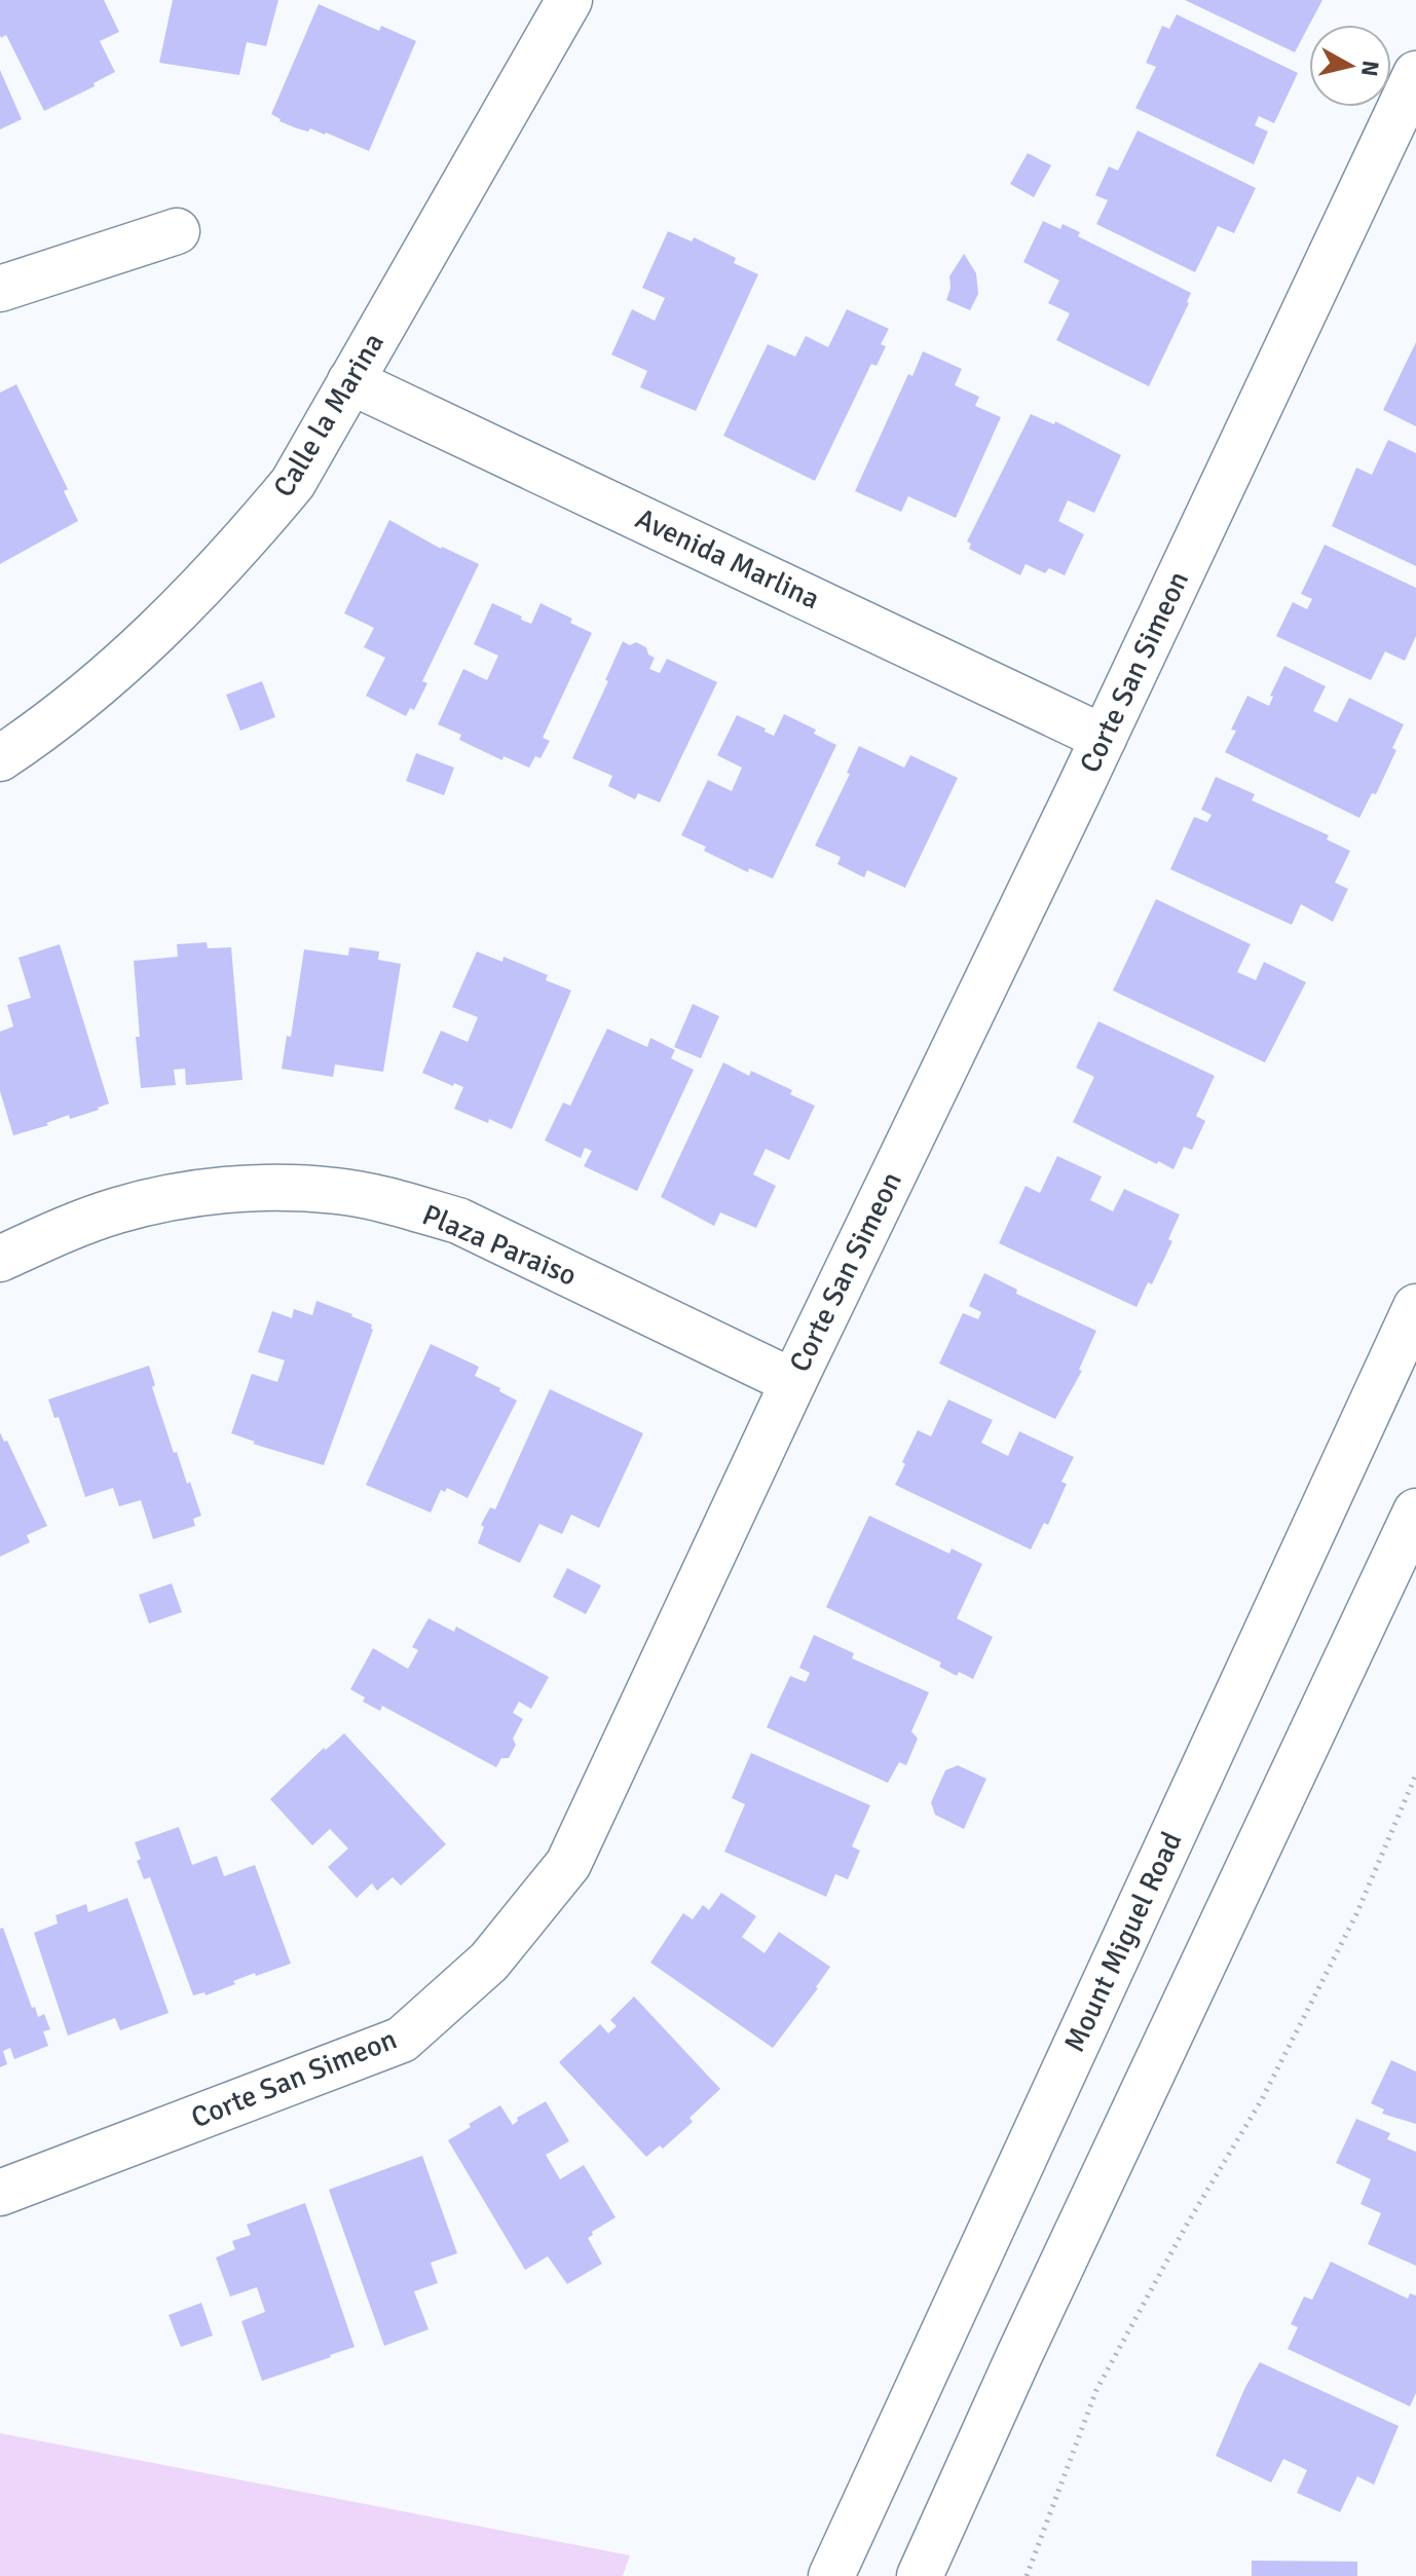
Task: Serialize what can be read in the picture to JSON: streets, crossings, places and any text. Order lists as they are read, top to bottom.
{
  "streets": {
    "street": [
      "Calle la Marina",
      "Avenida Marlina",
      "Corte San Simeon",
      "Plaza Paraiso",
      "Mount Miguel Road"
    ]
  },
  "crossings": [
    ["Calle la Marina", "Avenida Marlina"],
    ["Avenida Marlina", "Corte San Simeon"],
    ["Corte San Simeon", "Plaza Paraiso"]
  ],
  "north": "right"
}
